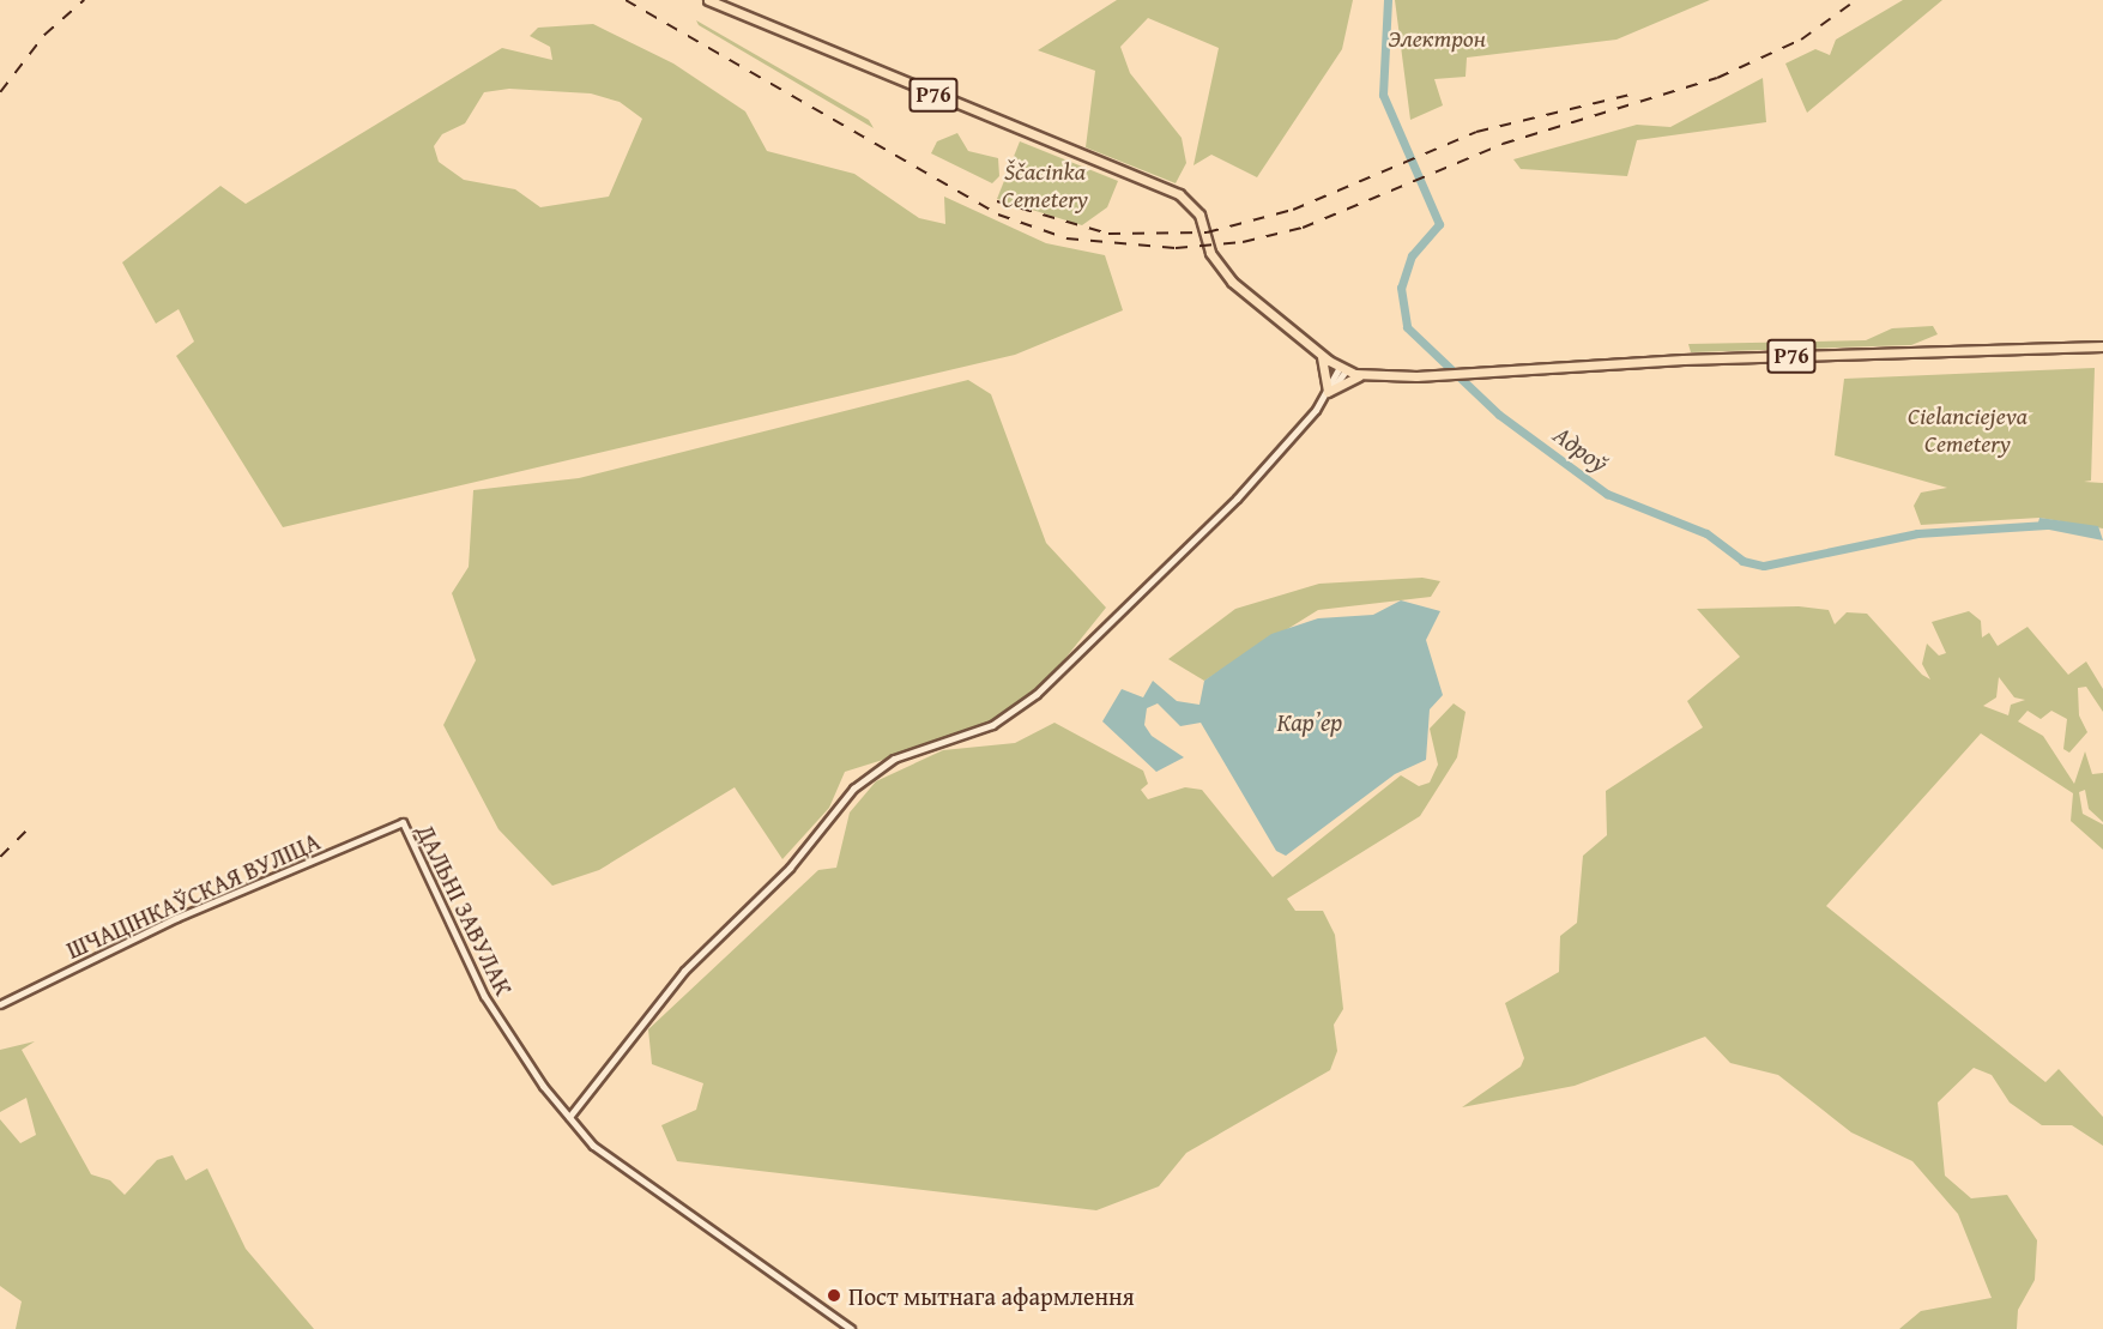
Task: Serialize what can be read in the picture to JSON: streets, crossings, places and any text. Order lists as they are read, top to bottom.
{
  "streets": {
    "main road": ["Р76"],
    "street": ["ШЧАЦІНКАЎСКАЯ ВУЛІЦА", "ДАЛЬНІ ЗАВУЛАК"]
  },
  "crossings": [
    ["ШЧАЦІНКАЎСКАЯ ВУЛІЦА", "ДАЛЬНІ ЗАВУЛАК"]
  ],
  "water": ["Адроў", "Карʼер"],
  "parks": ["Электрон", "Ščacinka Cemetery", "Cielanciejeva Cemetery"],
  "places": ["Пост мытнага афармлення"]
}
